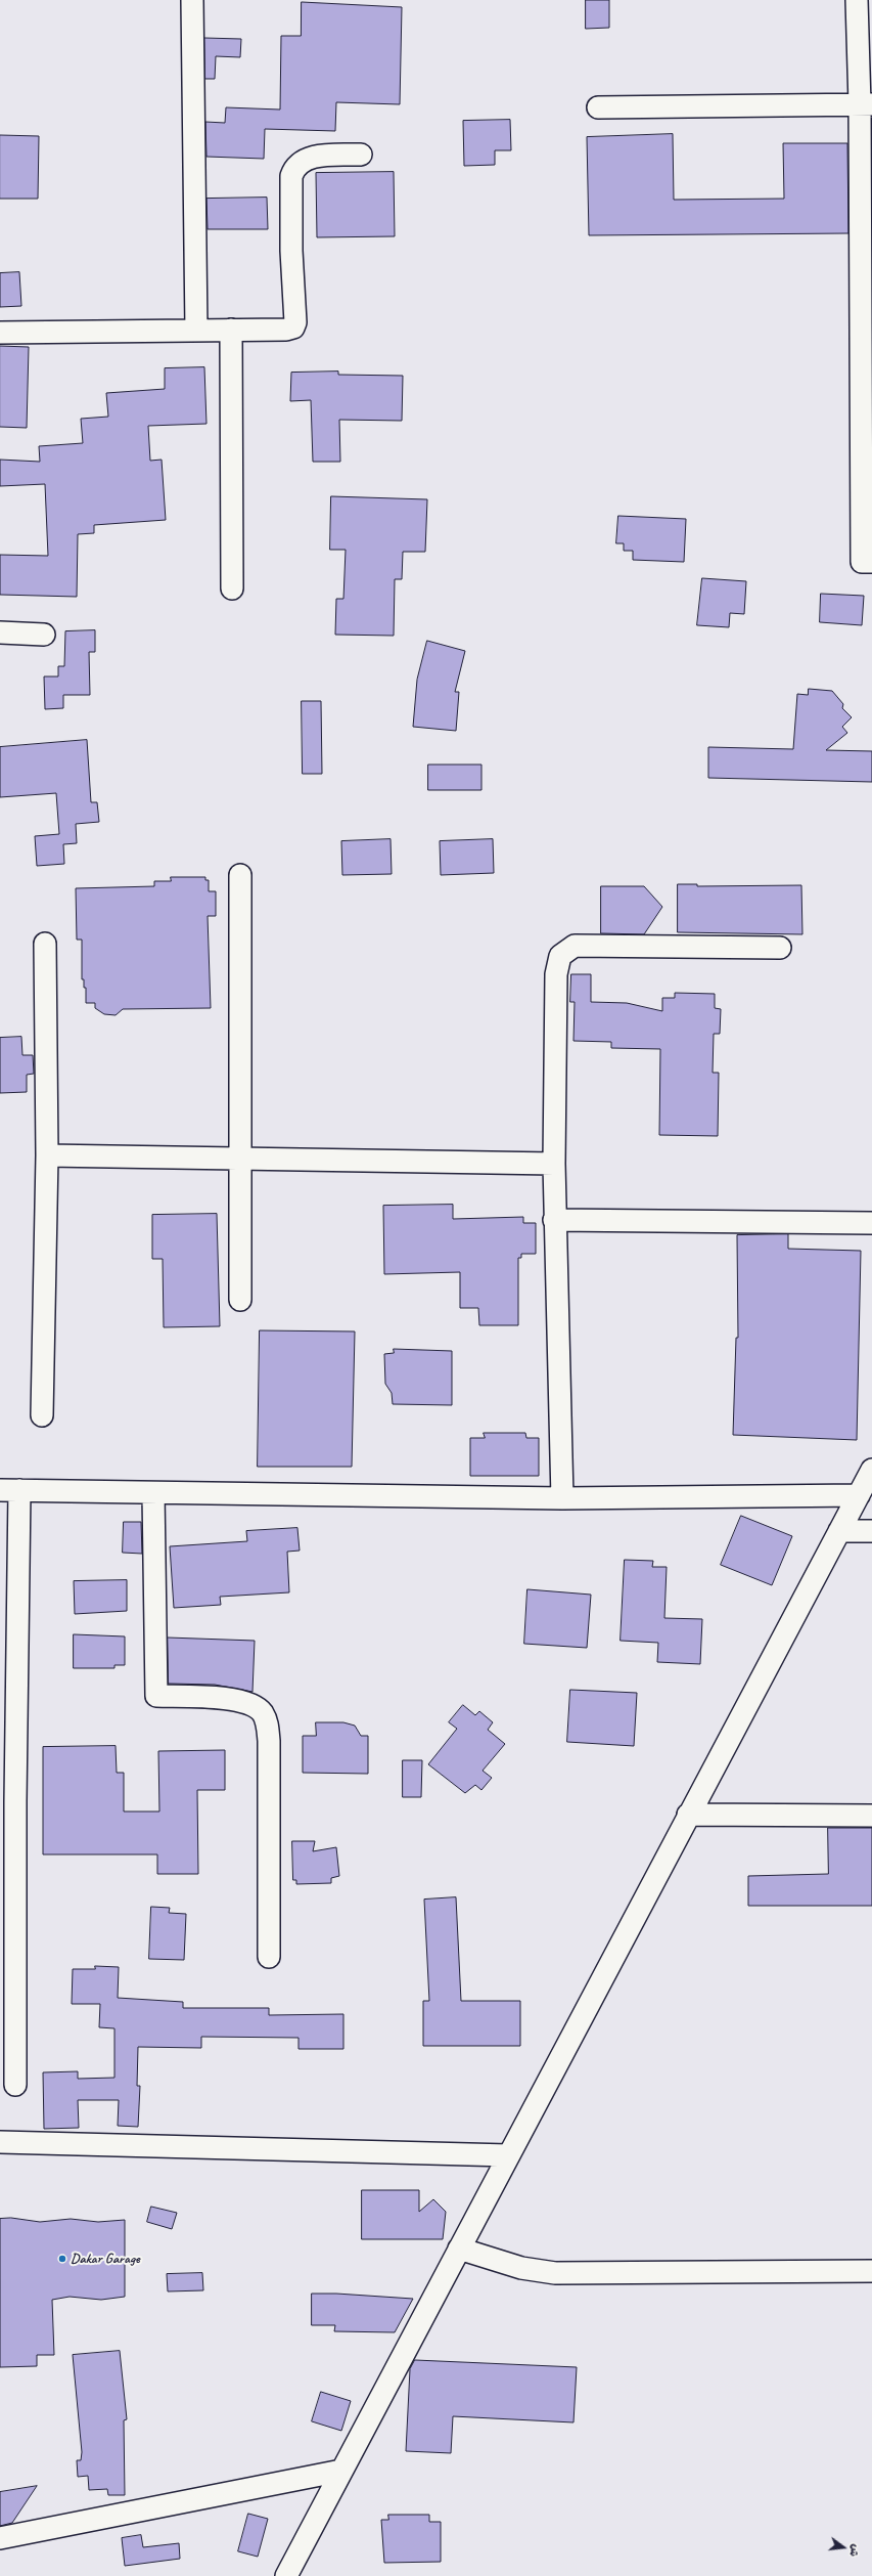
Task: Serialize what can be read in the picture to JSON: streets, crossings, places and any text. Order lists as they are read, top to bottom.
{
  "places": ["Dakar Garage"],
  "north": "right"
}
